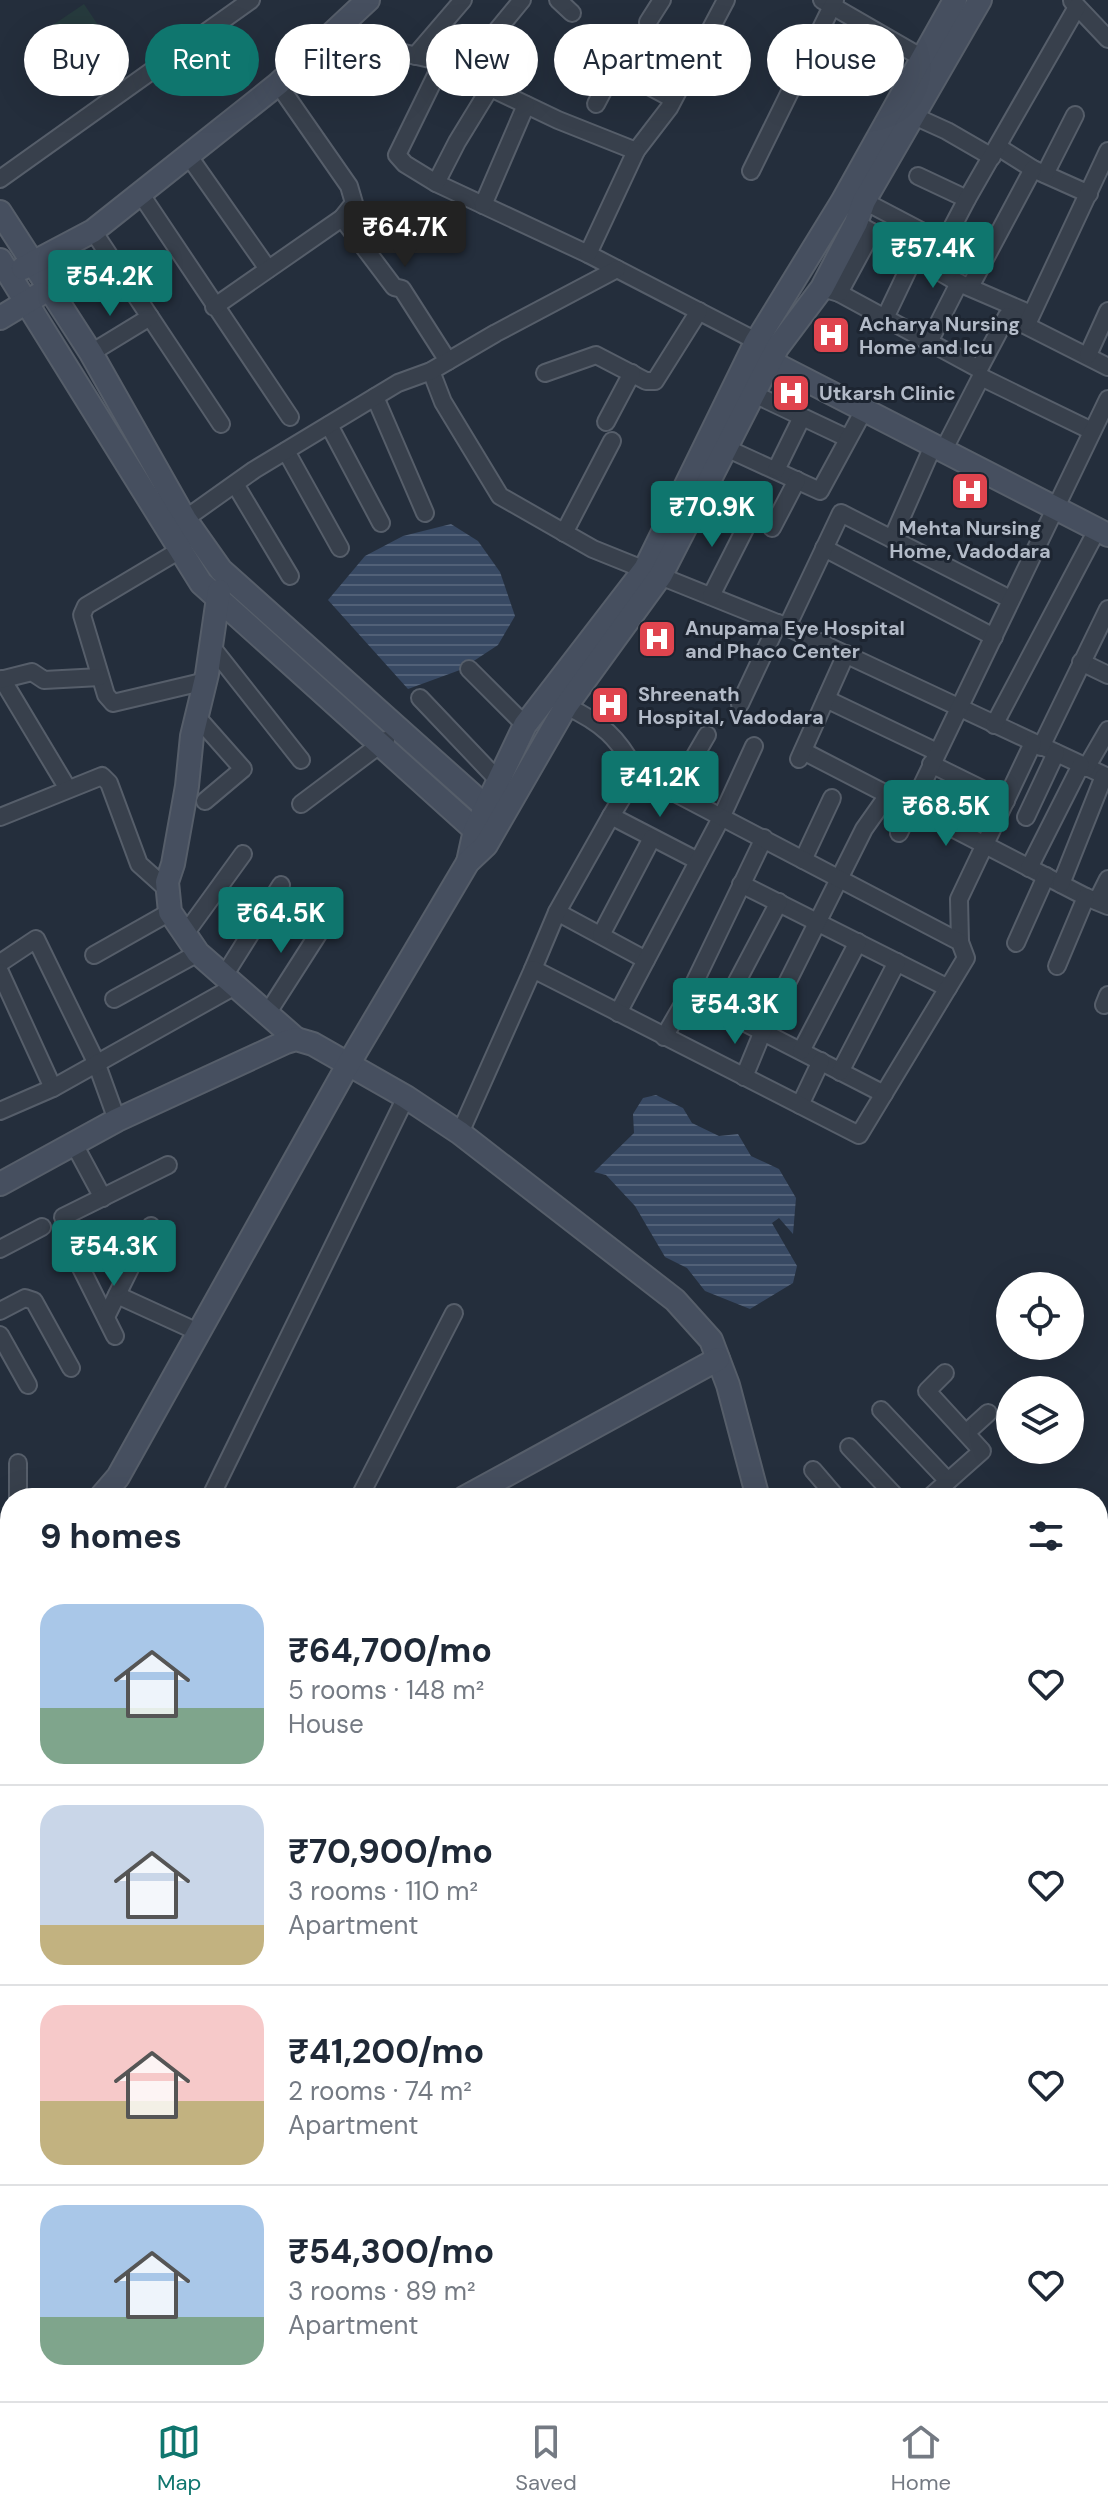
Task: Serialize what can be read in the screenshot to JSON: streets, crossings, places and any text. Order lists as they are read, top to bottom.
{
  "places": {
    "hospital": [
      "Acharya Nursing Home and Icu",
      "Utkarsh Clinic",
      "Mehta Nursing Home, Vadodara",
      "Anupama Eye Hospital and Phaco Center",
      "Shreenath Hospital, Vadodara"
    ]
  },
  "page": {
    "chip": [
      "Buy",
      "Rent",
      "Filters",
      "New",
      "Apartment",
      "House"
    ],
    "price": [
      "₹64.7K",
      "₹57.4K",
      "₹54.2K",
      "₹70.9K",
      "₹41.2K",
      "₹68.5K",
      "₹64.5K",
      "₹54.3K",
      "₹54.3K"
    ],
    "heading": "9 homes",
    "list": [
      {
        "name": "₹64,700/mo",
        "note": "5 rooms · 148 m² · House"
      },
      {
        "name": "₹70,900/mo",
        "note": "3 rooms · 110 m² · Apartment"
      },
      {
        "name": "₹41,200/mo",
        "note": "2 rooms · 74 m² · Apartment"
      },
      {
        "name": "₹54,300/mo",
        "note": "3 rooms · 89 m² · Apartment"
      }
    ],
    "tabs": ["Map", "Saved", "Home"]
  }
}
